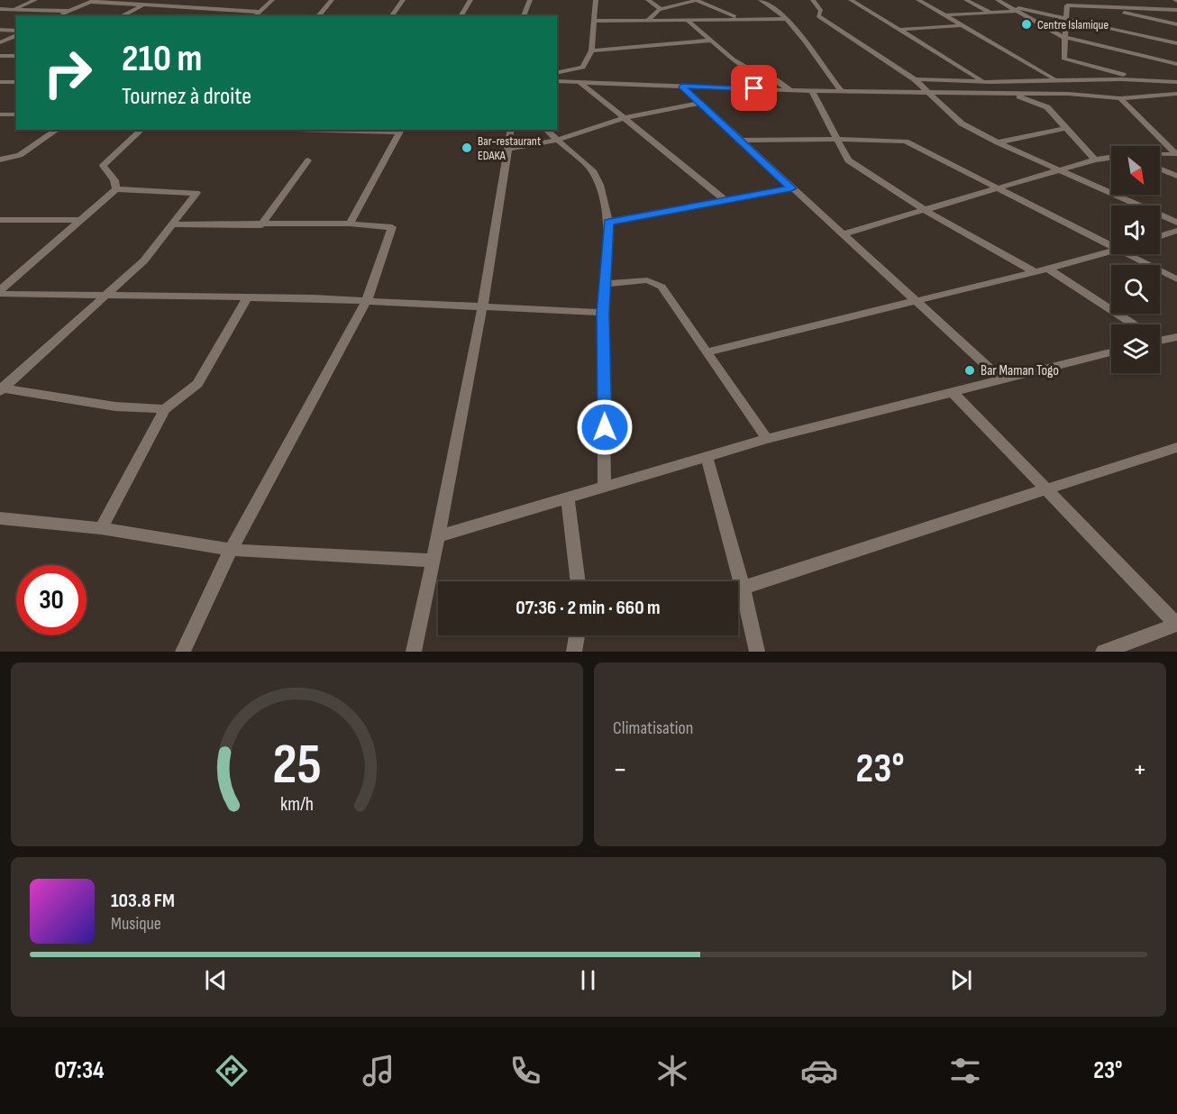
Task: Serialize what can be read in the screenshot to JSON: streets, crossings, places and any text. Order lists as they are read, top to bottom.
{
  "places": ["Centre Islamique", "Bar-restaurant EDAKA", "Bar Maman Togo"],
  "north": "bottom right",
  "page": {
    "turn": ["210 m", "Tournez à droite"],
    "limit": "30",
    "trip": "07:36 · 2 min · 660 m",
    "tile": "Climatisation",
    "heat": ["−", "23°", "+"],
    "song": ["103.8 FM", "Musique"],
    "tabs": ["07:34", "23°"],
    "gauge": ["25", "km/h"]
  }
}
